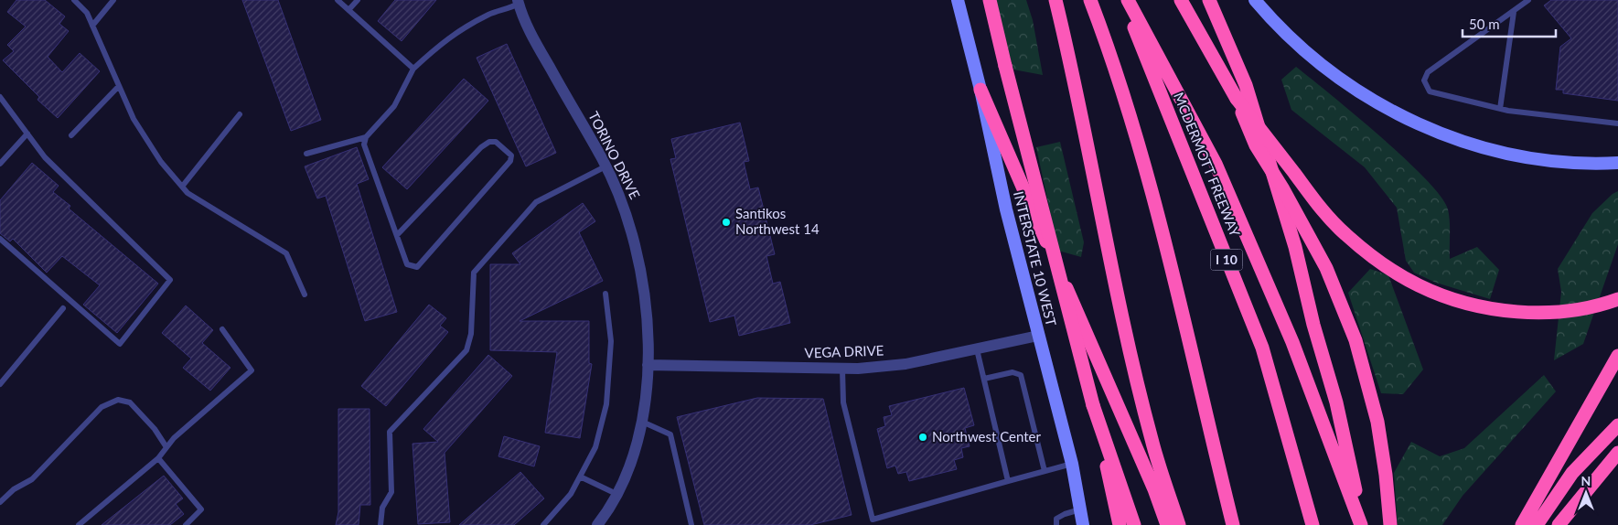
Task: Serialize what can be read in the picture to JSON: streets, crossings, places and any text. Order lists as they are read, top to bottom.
{
  "streets": {
    "highway": ["MCDERMOTT FREEWAY", "I 10"],
    "main road": ["INTERSTATE 10 WEST"],
    "street": ["TORINO DRIVE", "VEGA DRIVE"]
  },
  "crossings": [
    ["TORINO DRIVE", "VEGA DRIVE"],
    ["INTERSTATE 10 WEST", "VEGA DRIVE"]
  ],
  "places": ["Santikos Northwest 14", "Northwest Center"],
  "scale_bar": "50 m",
  "north": "top"
}
